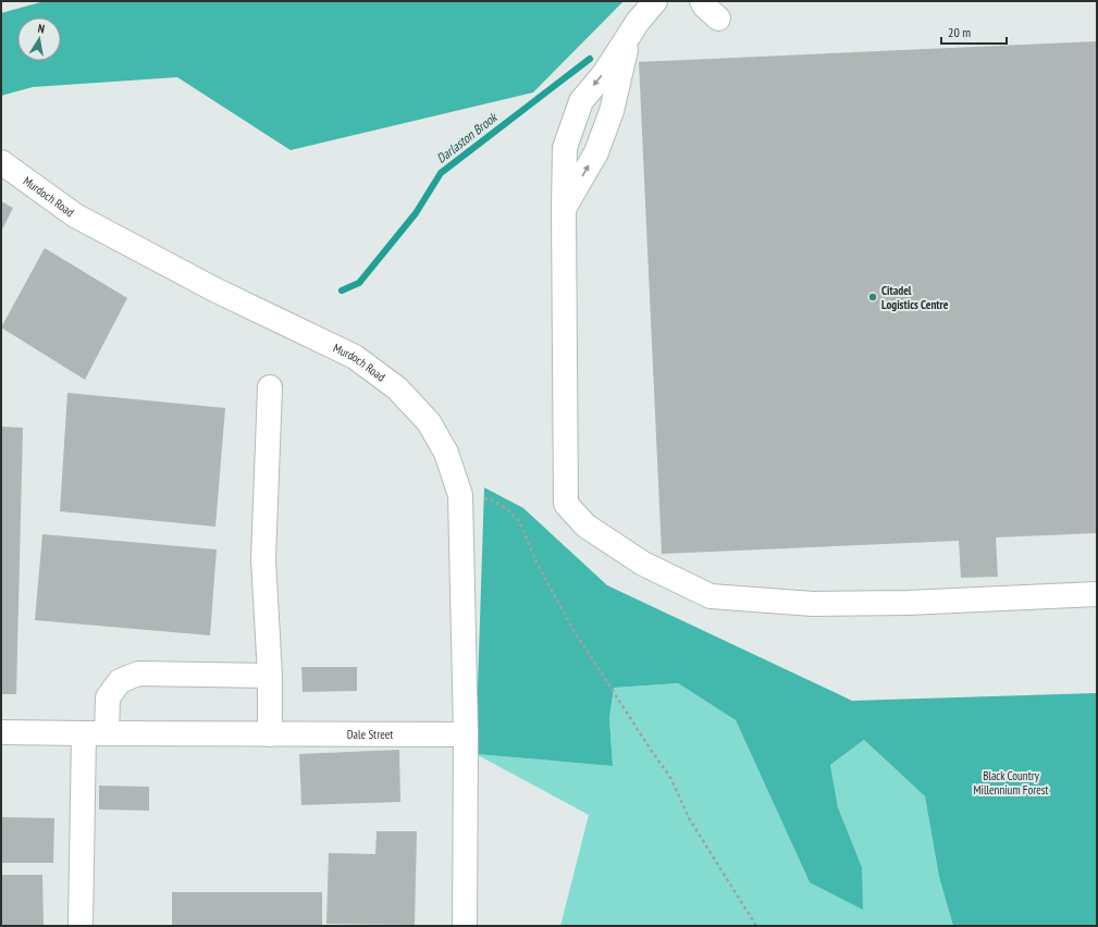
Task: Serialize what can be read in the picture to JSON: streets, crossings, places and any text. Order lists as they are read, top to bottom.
{
  "streets": {
    "street": ["Murdoch Road", "Dale Street"]
  },
  "crossings": [
    ["Murdoch Road", "Dale Street"]
  ],
  "water": ["Darlaston Brook"],
  "parks": ["Black Country Millennium Forest"],
  "places": ["Citadel Logistics Centre"],
  "scale_bar": "20 m",
  "north": "top"
}
